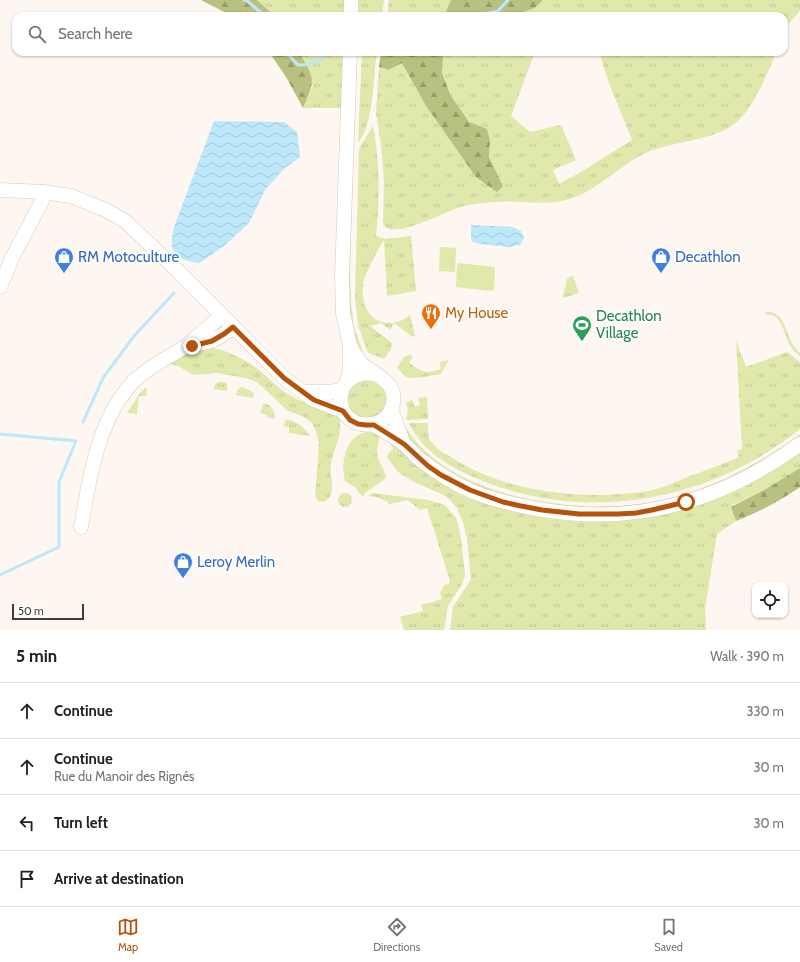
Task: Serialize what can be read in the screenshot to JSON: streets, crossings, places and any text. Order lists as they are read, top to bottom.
{
  "places": {
    "shop": ["RM Motoculture", "Decathlon", "Leroy Merlin"],
    "restaurant": ["My House"],
    "sports": ["Decathlon Village"]
  },
  "scale_bar": "50 m",
  "page": {
    "search": "Search here",
    "scale": "50 m",
    "heading": ["5 min", "Walk · 390 m"],
    "list": [
      ["Continue", "330 m"],
      ["Continue", "Rue du Manoir des Rignés", "30 m"],
      ["Turn left", "30 m"],
      "Arrive at destination"
    ],
    "nav": ["Map", "Directions", "Saved"]
  }
}
